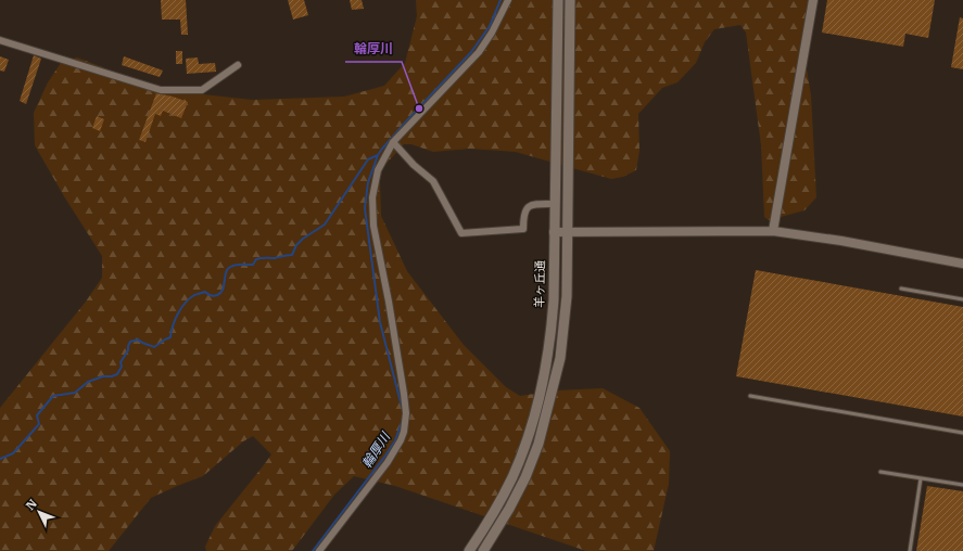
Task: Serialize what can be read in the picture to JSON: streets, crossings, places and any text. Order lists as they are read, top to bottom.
{
  "streets": {
    "main road": ["羊ヶ丘通"]
  },
  "water": ["輪厚川"],
  "places": ["輪厚川"],
  "north": "top left"
}
